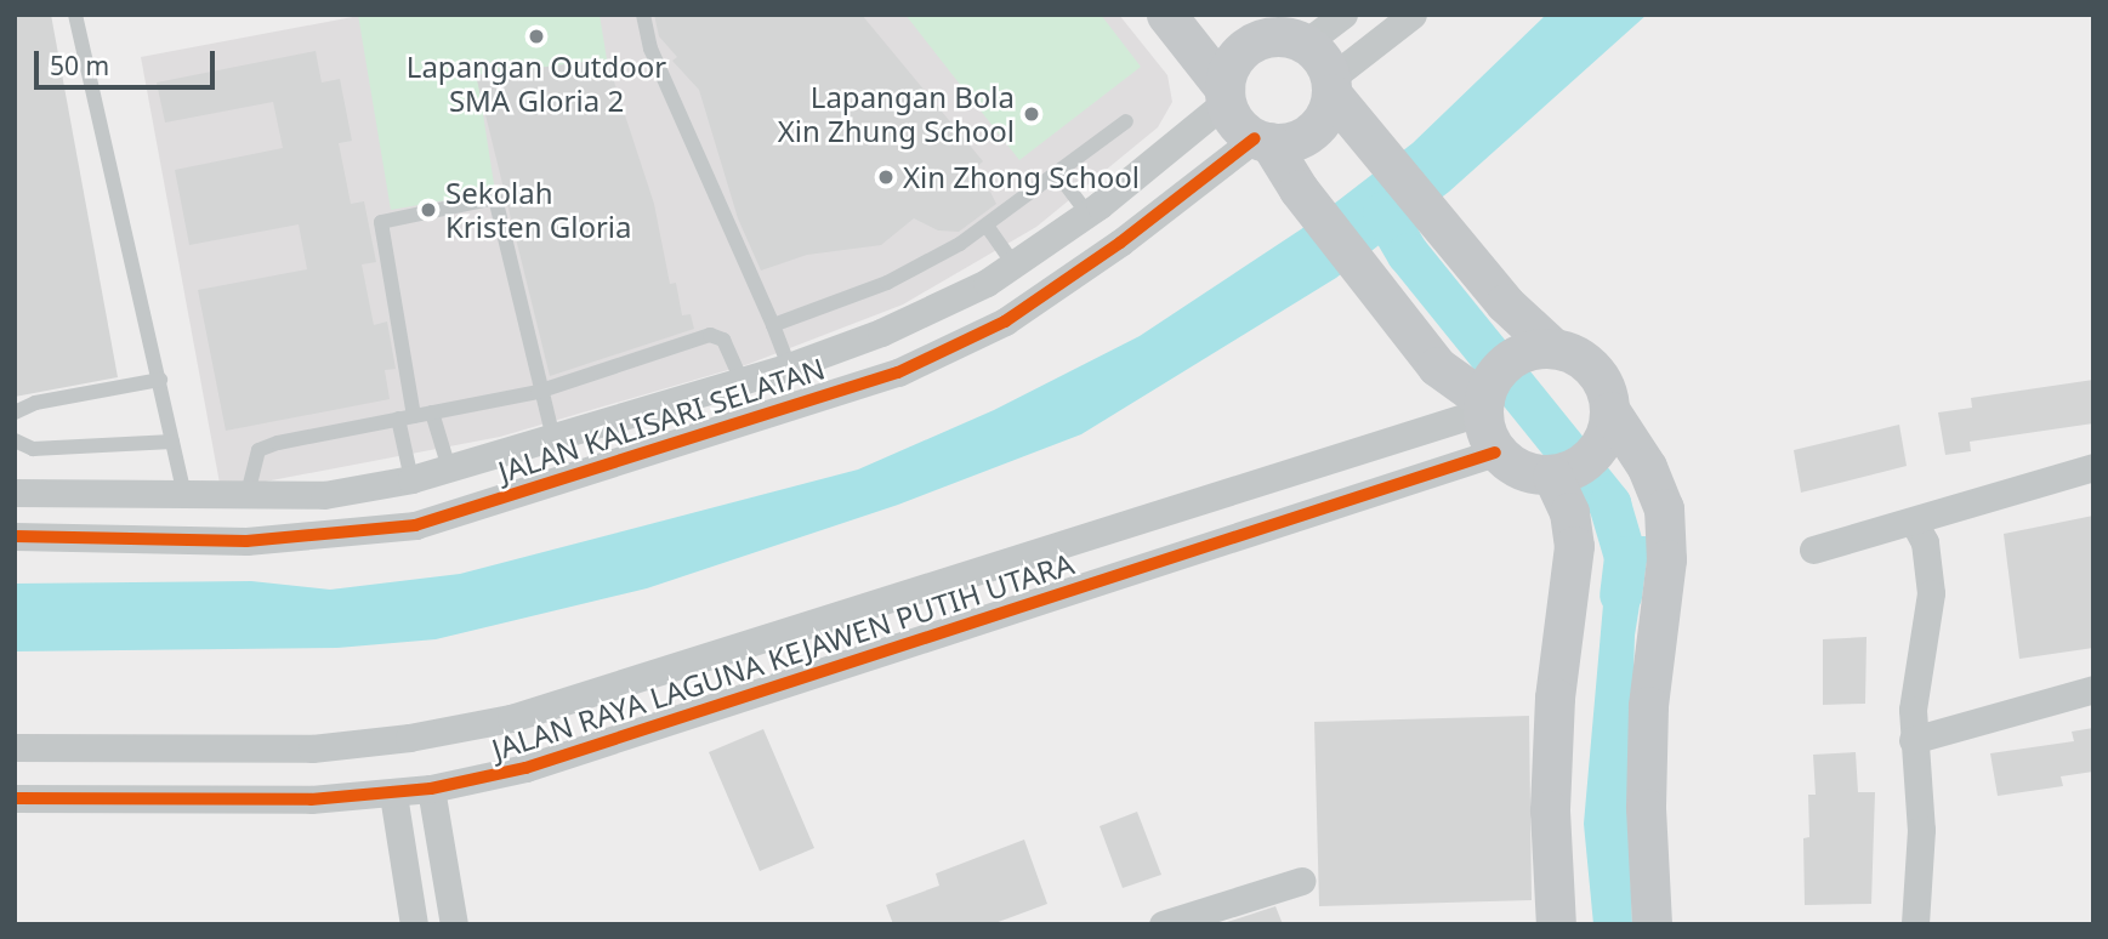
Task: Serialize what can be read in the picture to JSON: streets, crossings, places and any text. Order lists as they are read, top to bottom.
{
  "streets": {
    "street": ["JALAN KALISARI SELATAN", "JALAN RAYA LAGUNA KEJAWEN PUTIH UTARA"]
  },
  "places": [
    "Lapangan Outdoor SMA Gloria 2",
    "Lapangan Bola Xin Zhung School",
    "Xin Zhong School",
    "Sekolah Kristen Gloria"
  ],
  "scale_bar": "50 m"
}
